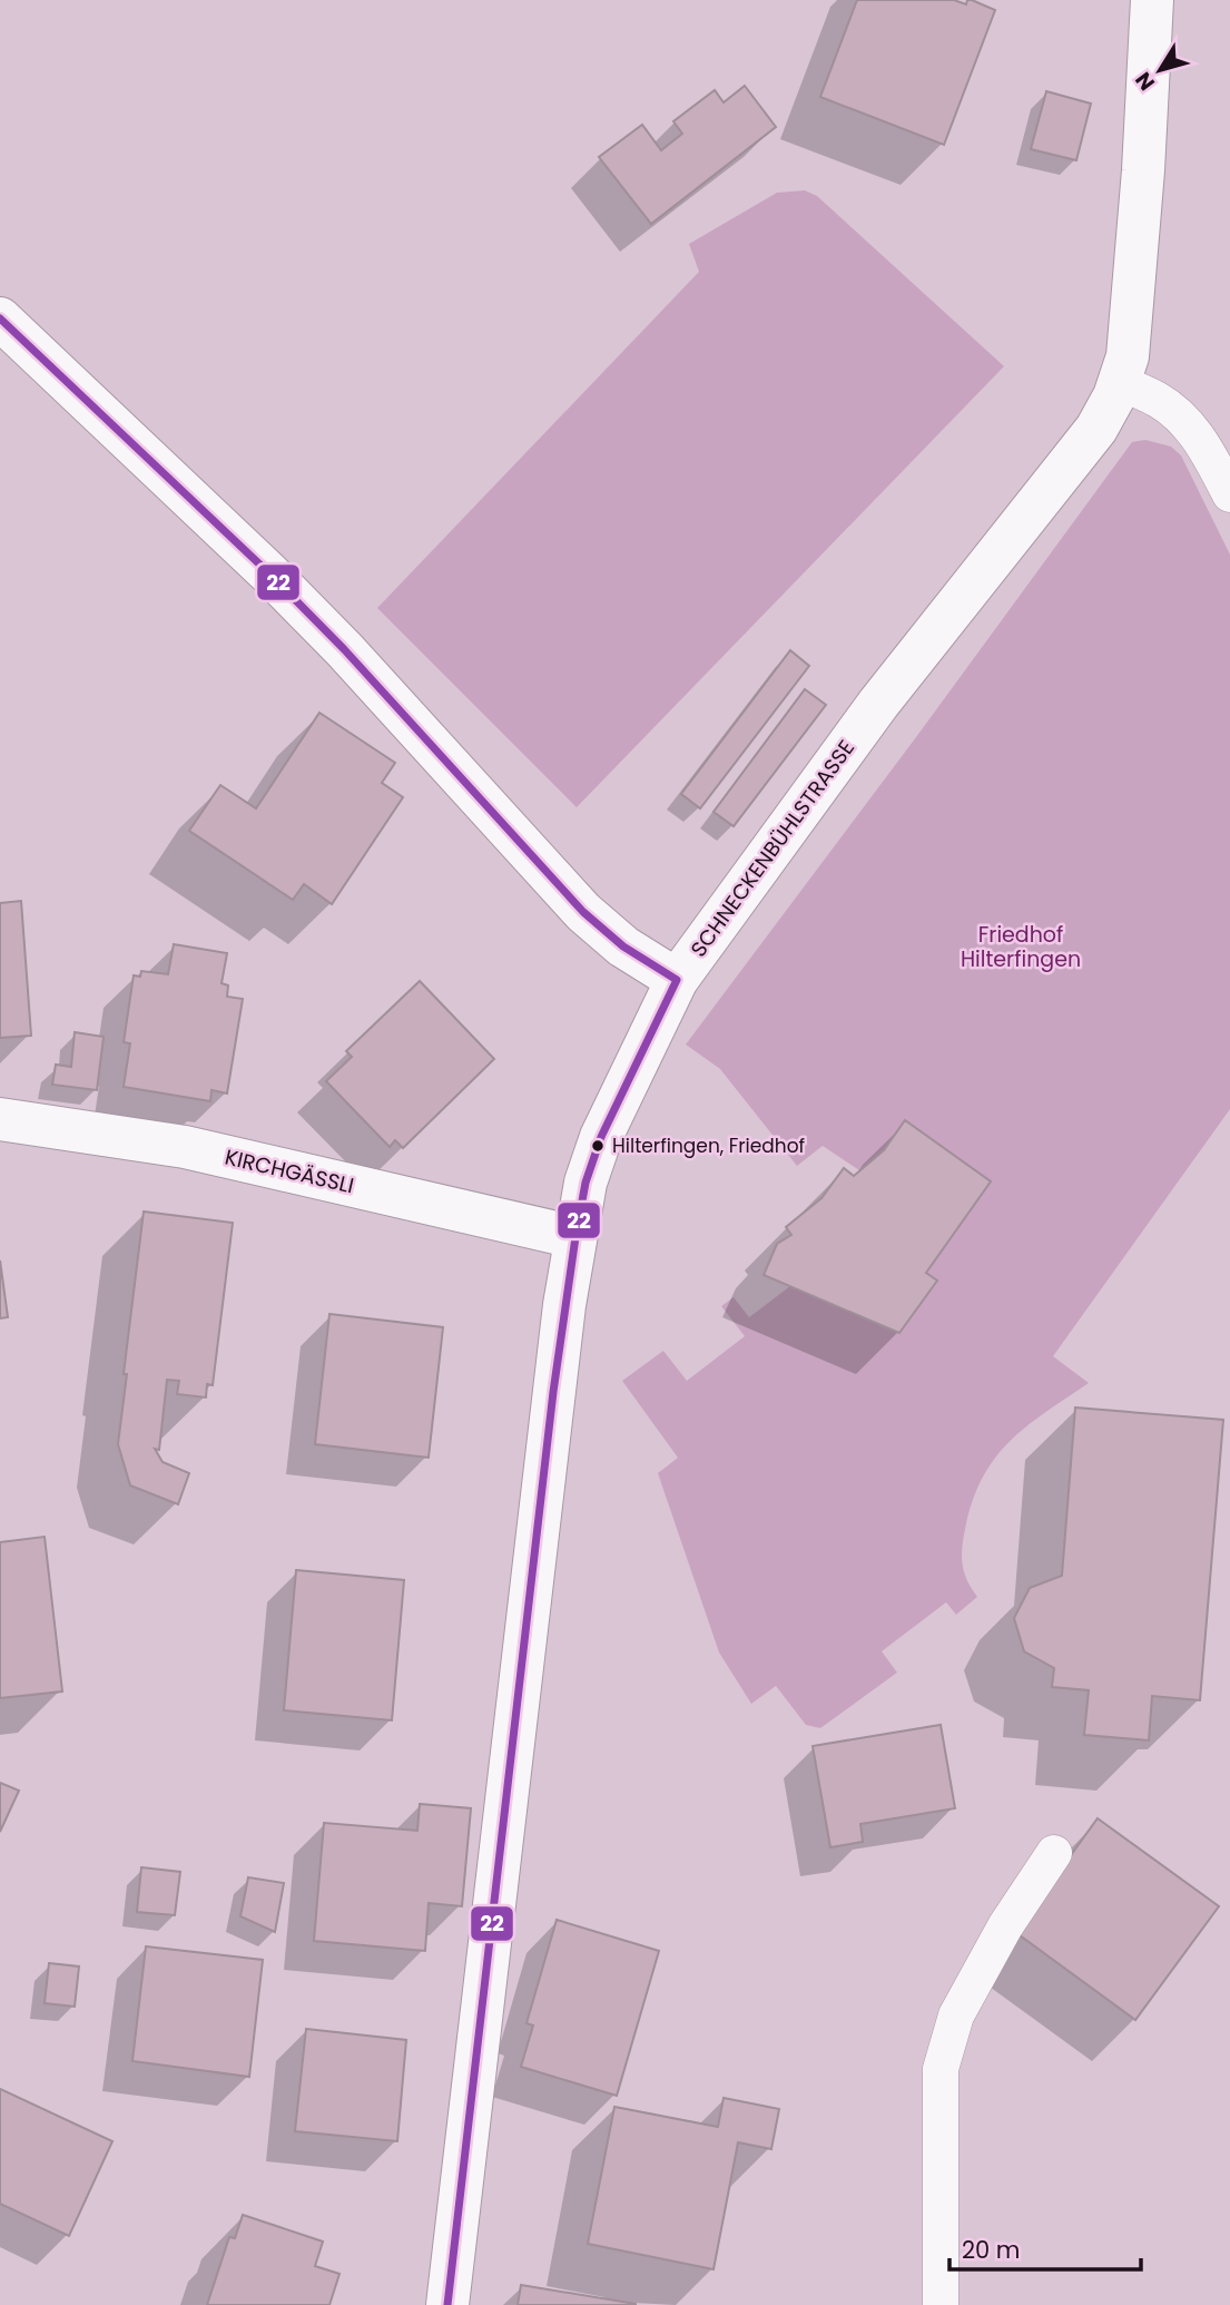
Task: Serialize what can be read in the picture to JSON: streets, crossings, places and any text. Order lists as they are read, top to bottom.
{
  "streets": {
    "street": ["SCHNECKENBÜHLSTRASSE", "KIRCHGÄSSLI"]
  },
  "crossings": [
    ["SCHNECKENBÜHLSTRASSE", "KIRCHGÄSSLI"]
  ],
  "parks": ["Friedhof Hilterfingen"],
  "places": ["Hilterfingen, Friedhof"],
  "lines": ["transit line 22"],
  "scale_bar": "20 m",
  "north": "bottom left"
}
